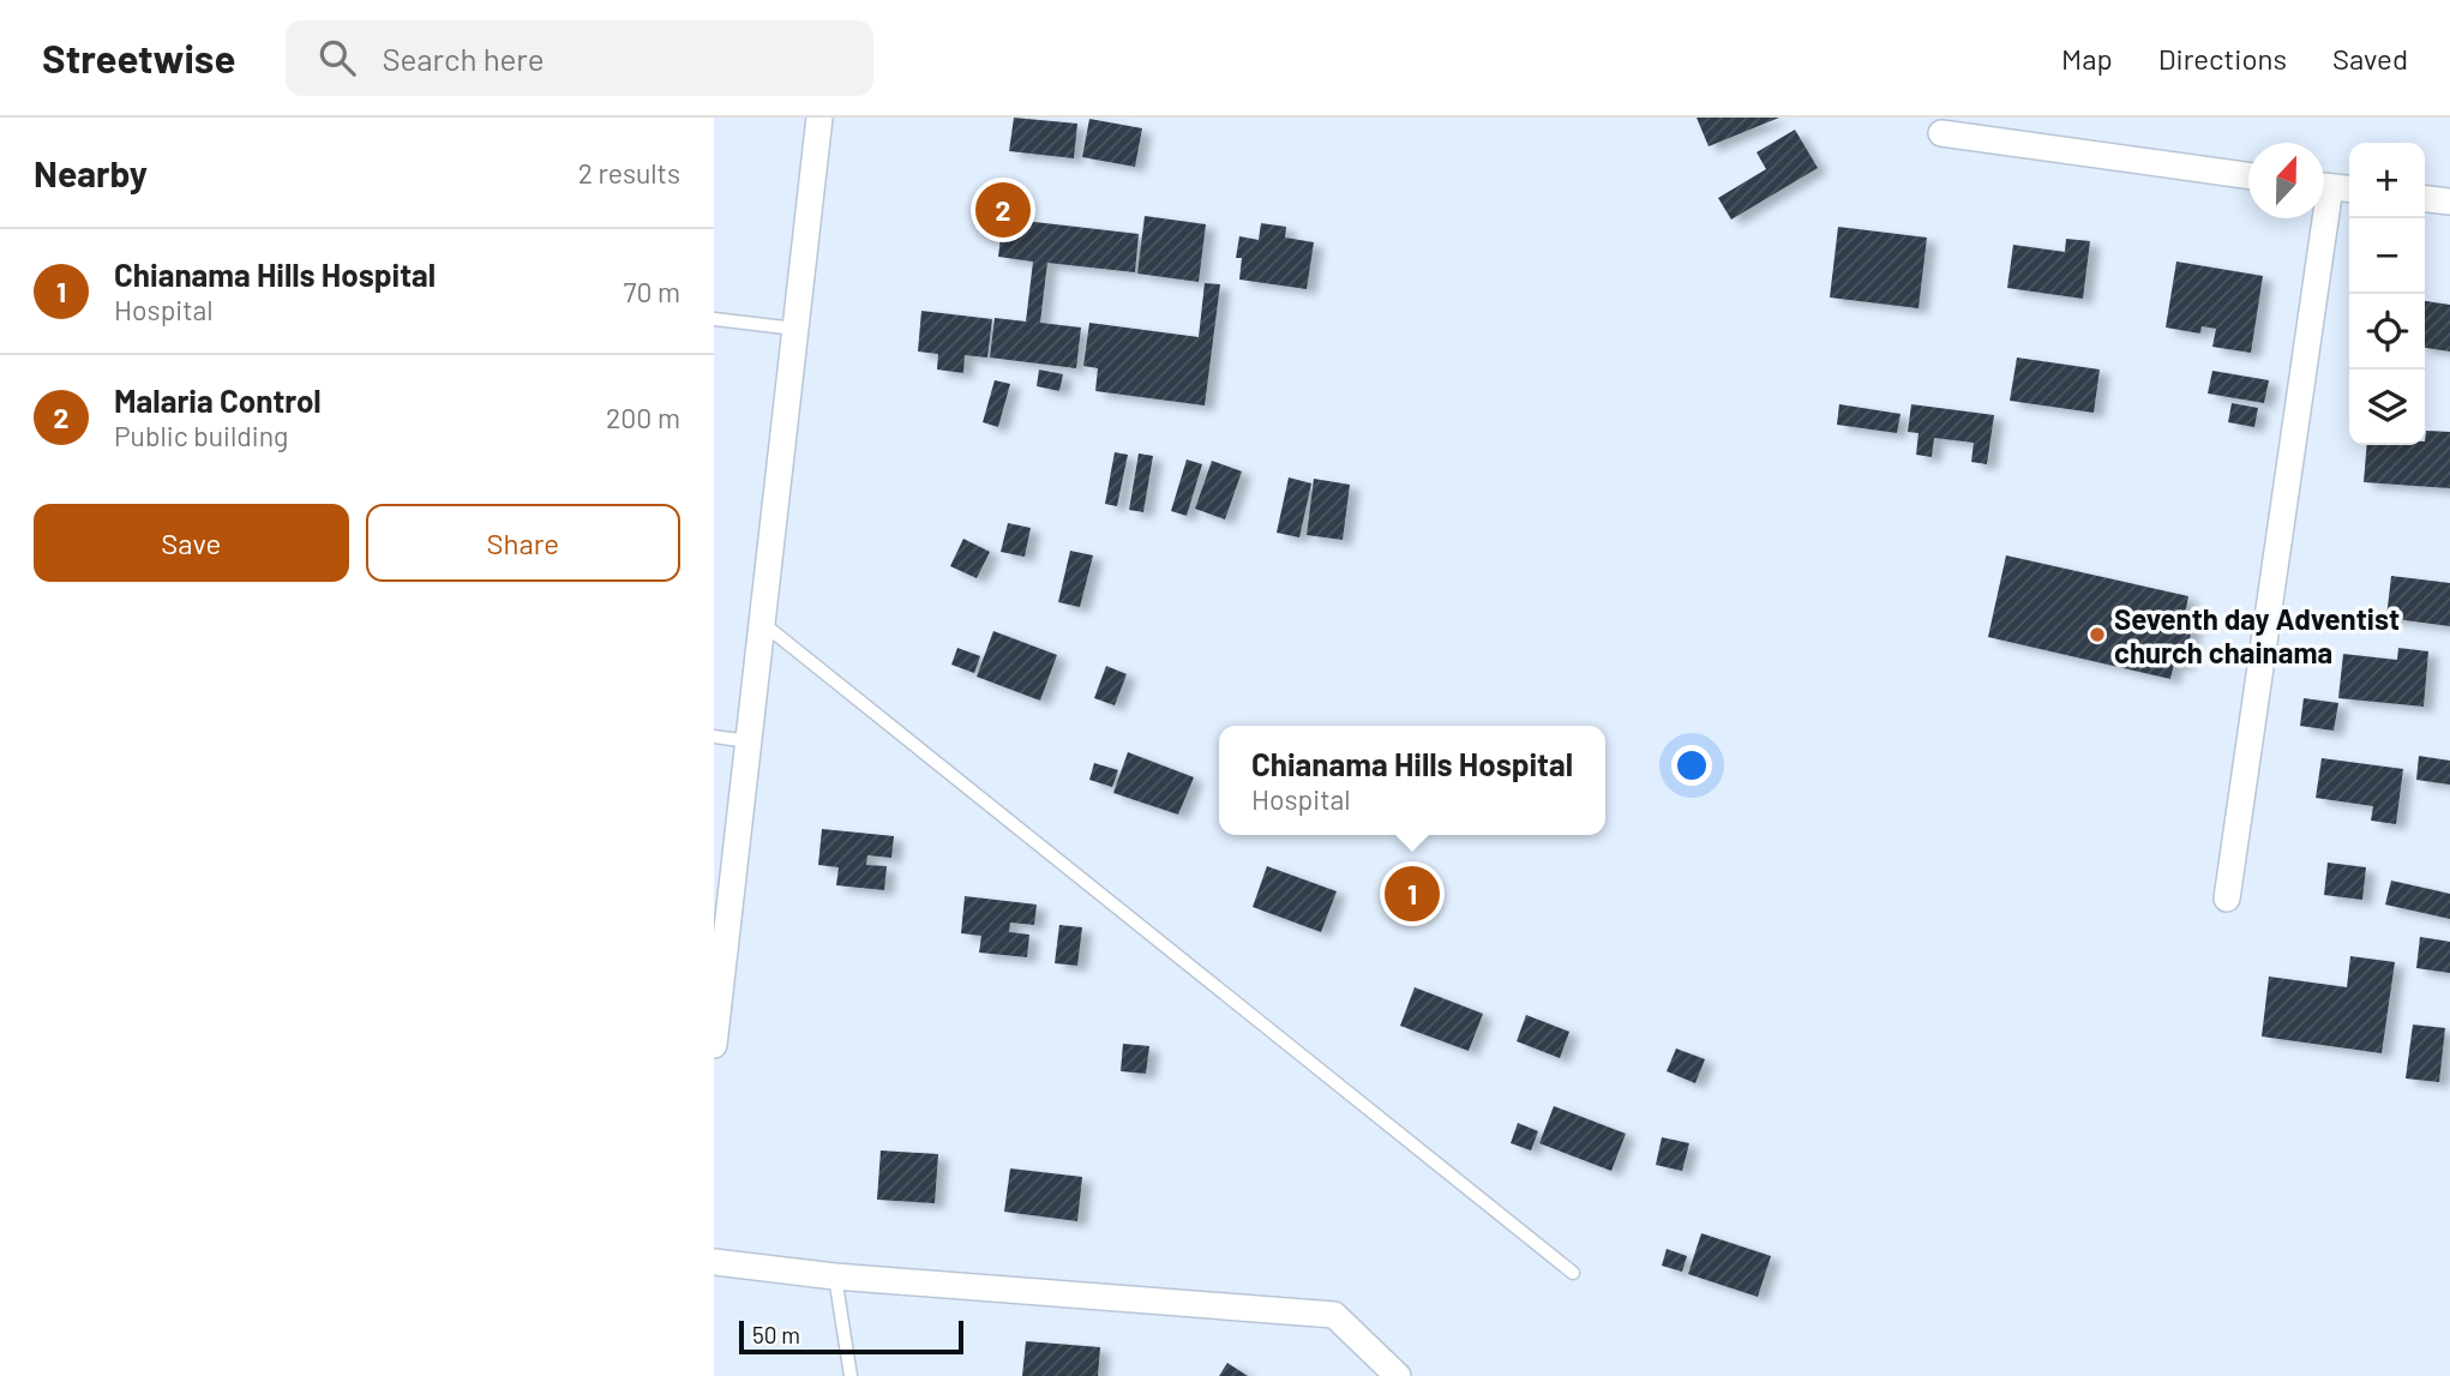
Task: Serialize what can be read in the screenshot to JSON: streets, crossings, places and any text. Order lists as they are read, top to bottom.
{
  "places": ["Seventh day Adventist church chainama"],
  "scale_bar": "50 m",
  "north": "top",
  "page": {
    "header": "Streetwise",
    "search": "Search here",
    "nav": ["Map", "Directions", "Saved"],
    "heading": ["Nearby", "2 results"],
    "map_buttons": ["+", "−"],
    "pins": ["2", "1"],
    "list": [
      {
        "mark": "1",
        "name": "Chianama Hills Hospital",
        "note": "Hospital",
        "value": "70 m"
      },
      {
        "mark": "2",
        "name": "Malaria Control",
        "note": "Public building",
        "value": "200 m"
      }
    ],
    "buttons": ["Save", "Share"],
    "popup": ["Chianama Hills Hospital", "Hospital"],
    "scale": "50 m"
  }
}
